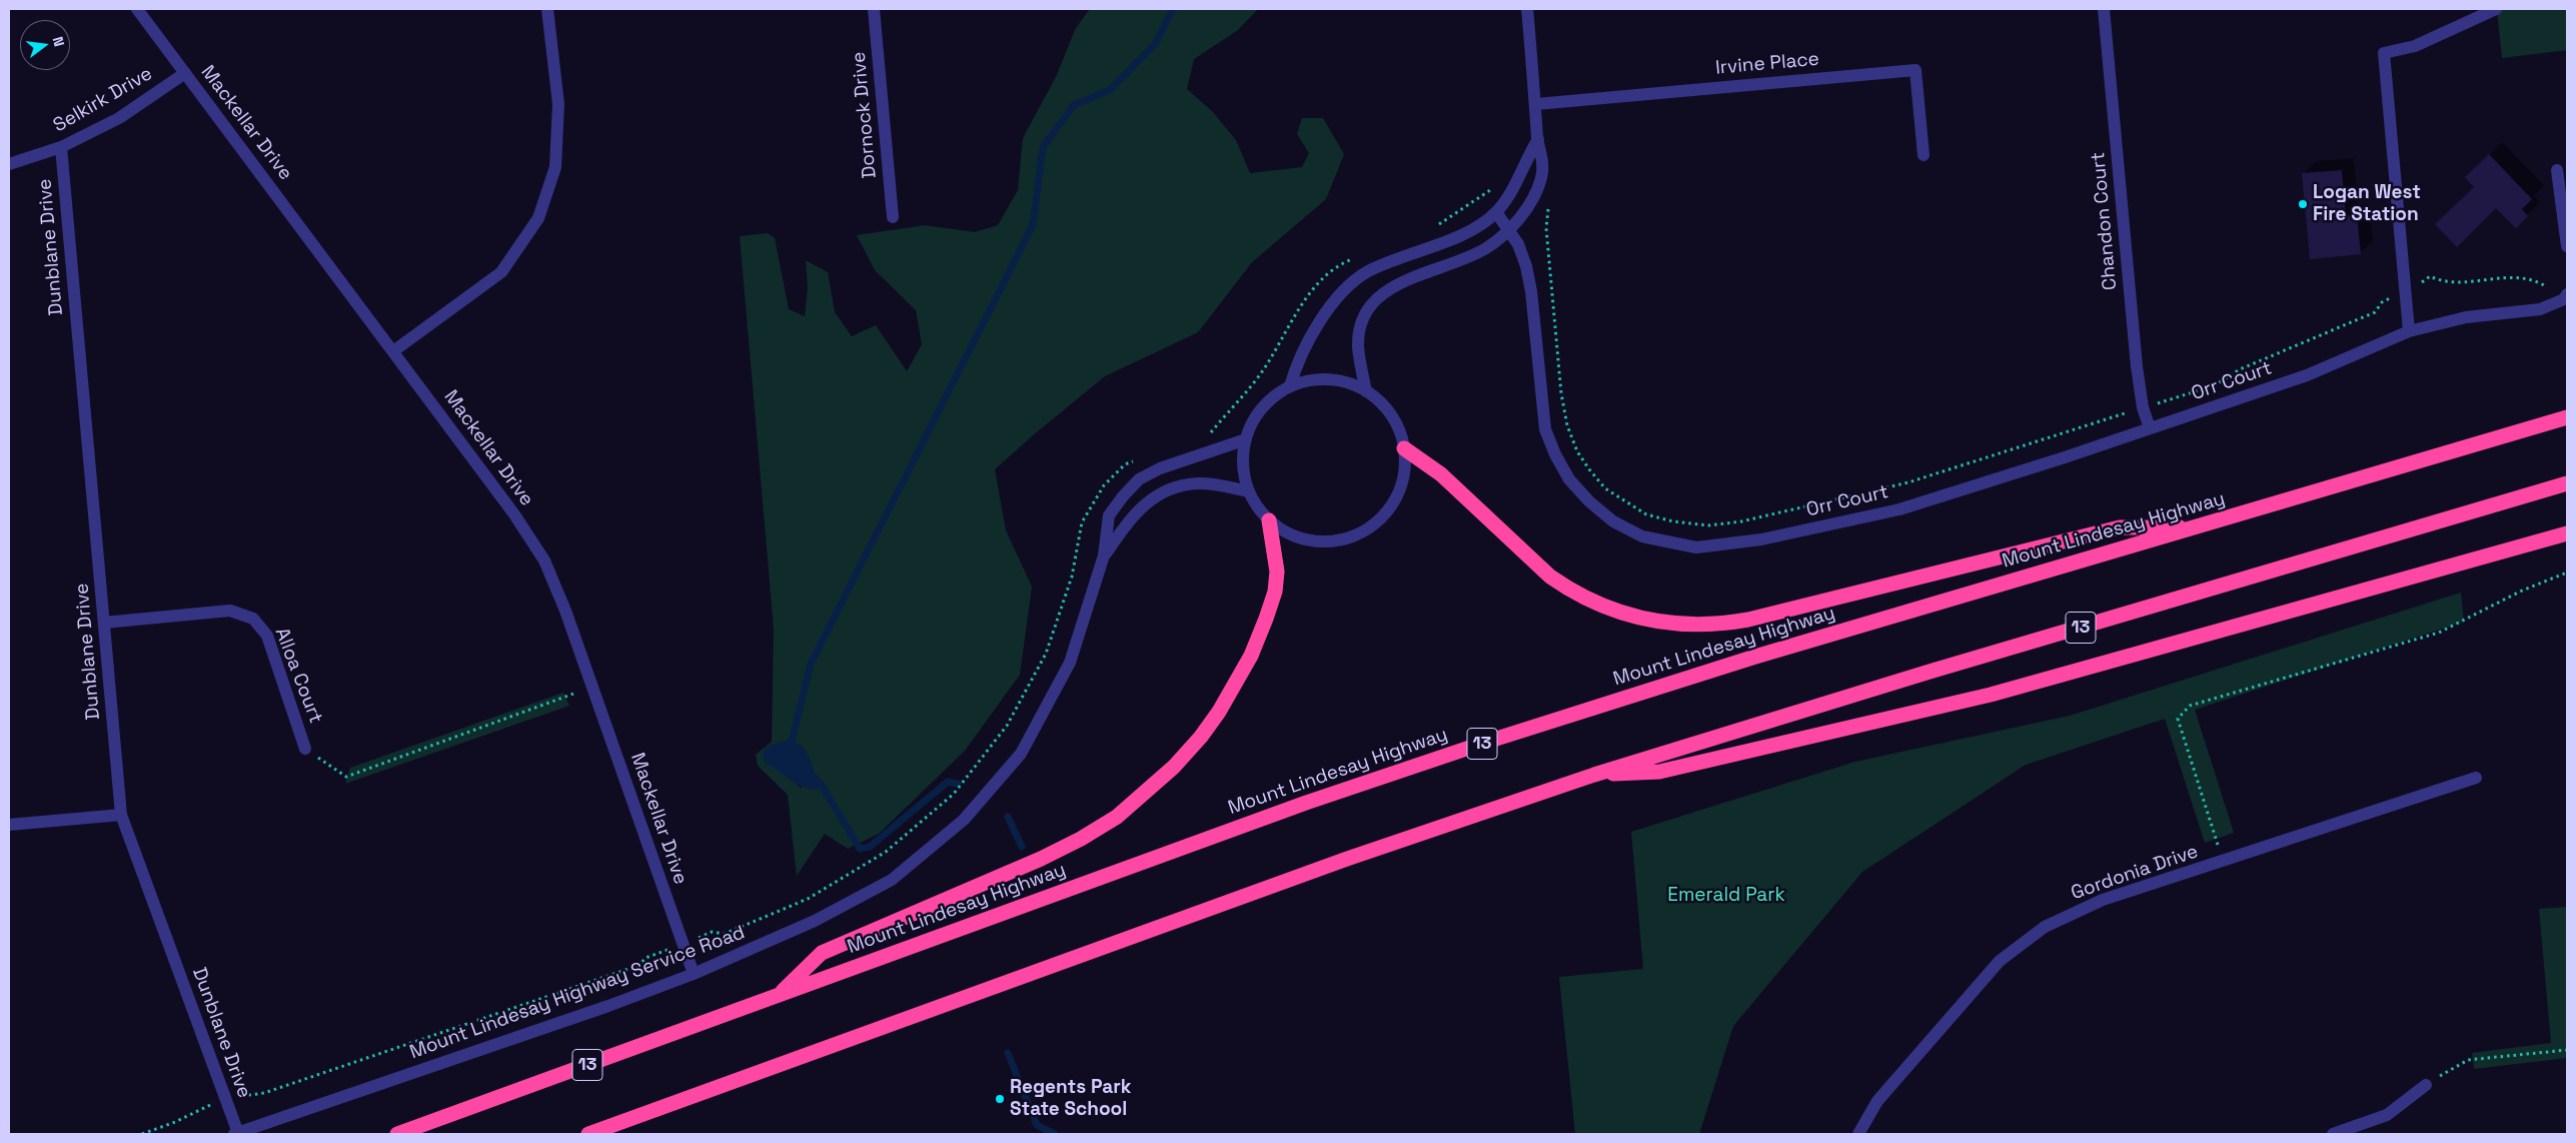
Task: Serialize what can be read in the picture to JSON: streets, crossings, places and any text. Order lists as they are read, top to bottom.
{
  "streets": {
    "highway": ["Mount Lindesay Highway", "13"],
    "street": [
      "Irvine Place",
      "Selkirk Drive",
      "Dornock Drive",
      "Mackellar Drive",
      "Chandon Court",
      "Dunblane Drive",
      "Orr Court",
      "Alloa Court",
      "Gordonia Drive",
      "Mount Lindesay Highway Service Road"
    ]
  },
  "crossings": [
    ["Selkirk Drive", "Mackellar Drive"],
    ["Selkirk Drive", "Dunblane Drive"],
    ["Mackellar Drive", "Mount Lindesay Highway Service Road"],
    ["Chandon Court", "Orr Court"],
    ["Dunblane Drive", "Alloa Court"],
    ["Dunblane Drive", "Mount Lindesay Highway Service Road"]
  ],
  "parks": ["Emerald Park"],
  "places": ["Logan West Fire Station", "Regents Park State School"],
  "north": "right"
}
